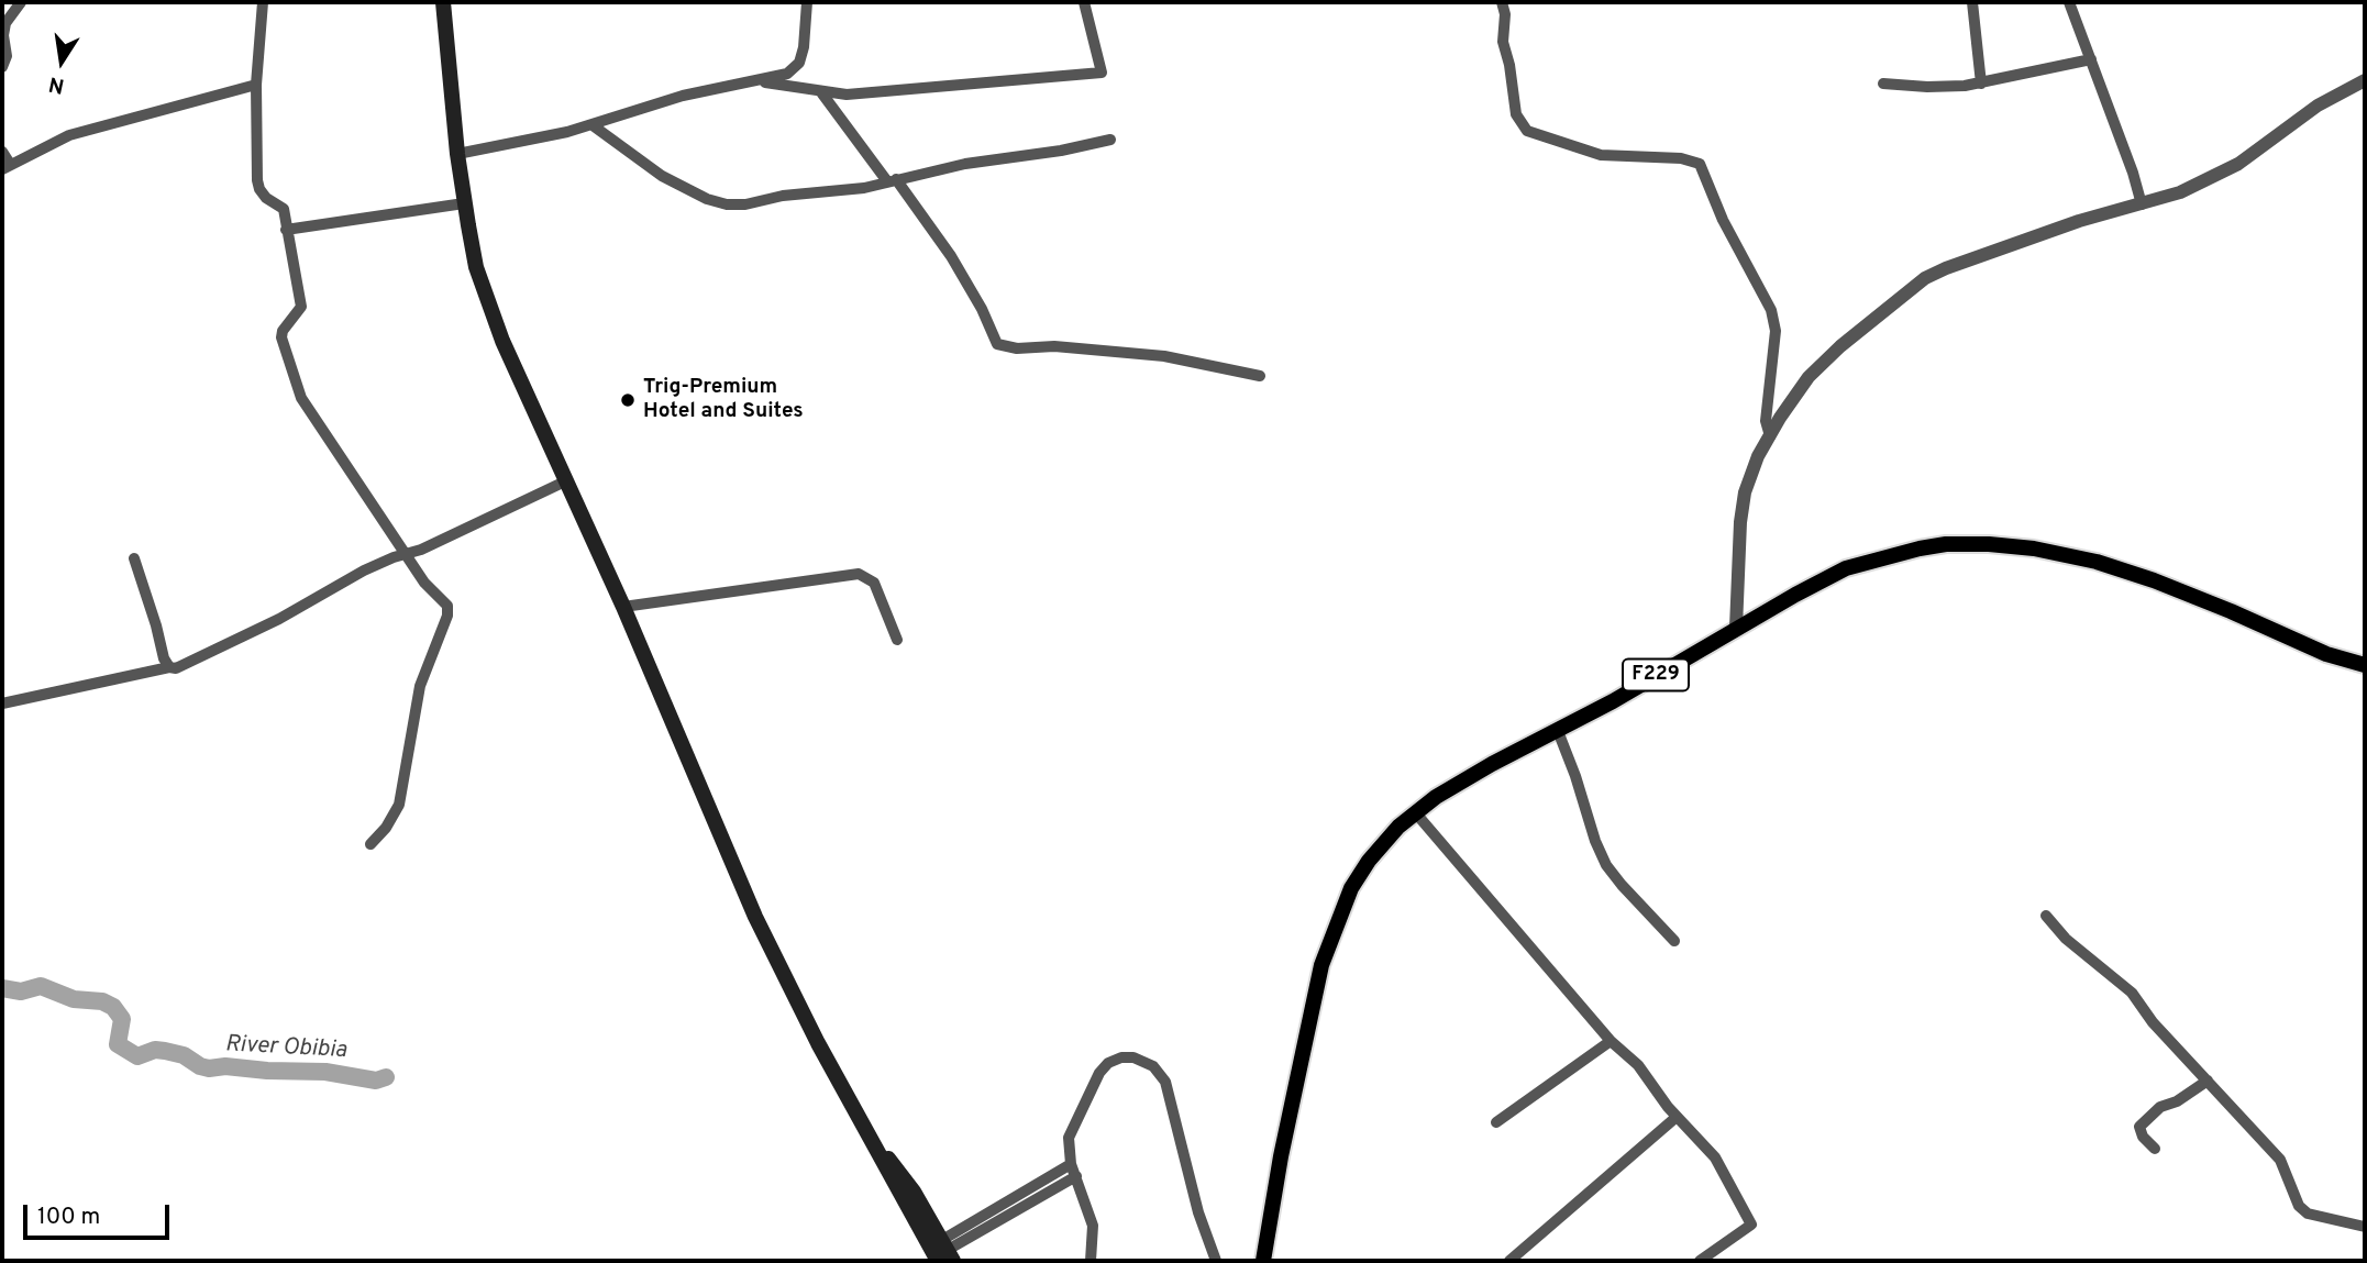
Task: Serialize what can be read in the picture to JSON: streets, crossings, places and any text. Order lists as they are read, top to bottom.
{
  "streets": {
    "main road": ["F229"]
  },
  "water": ["River Obibia"],
  "places": ["Trig-Premium Hotel and Suites"],
  "scale_bar": "100 m",
  "north": "bottom"
}
